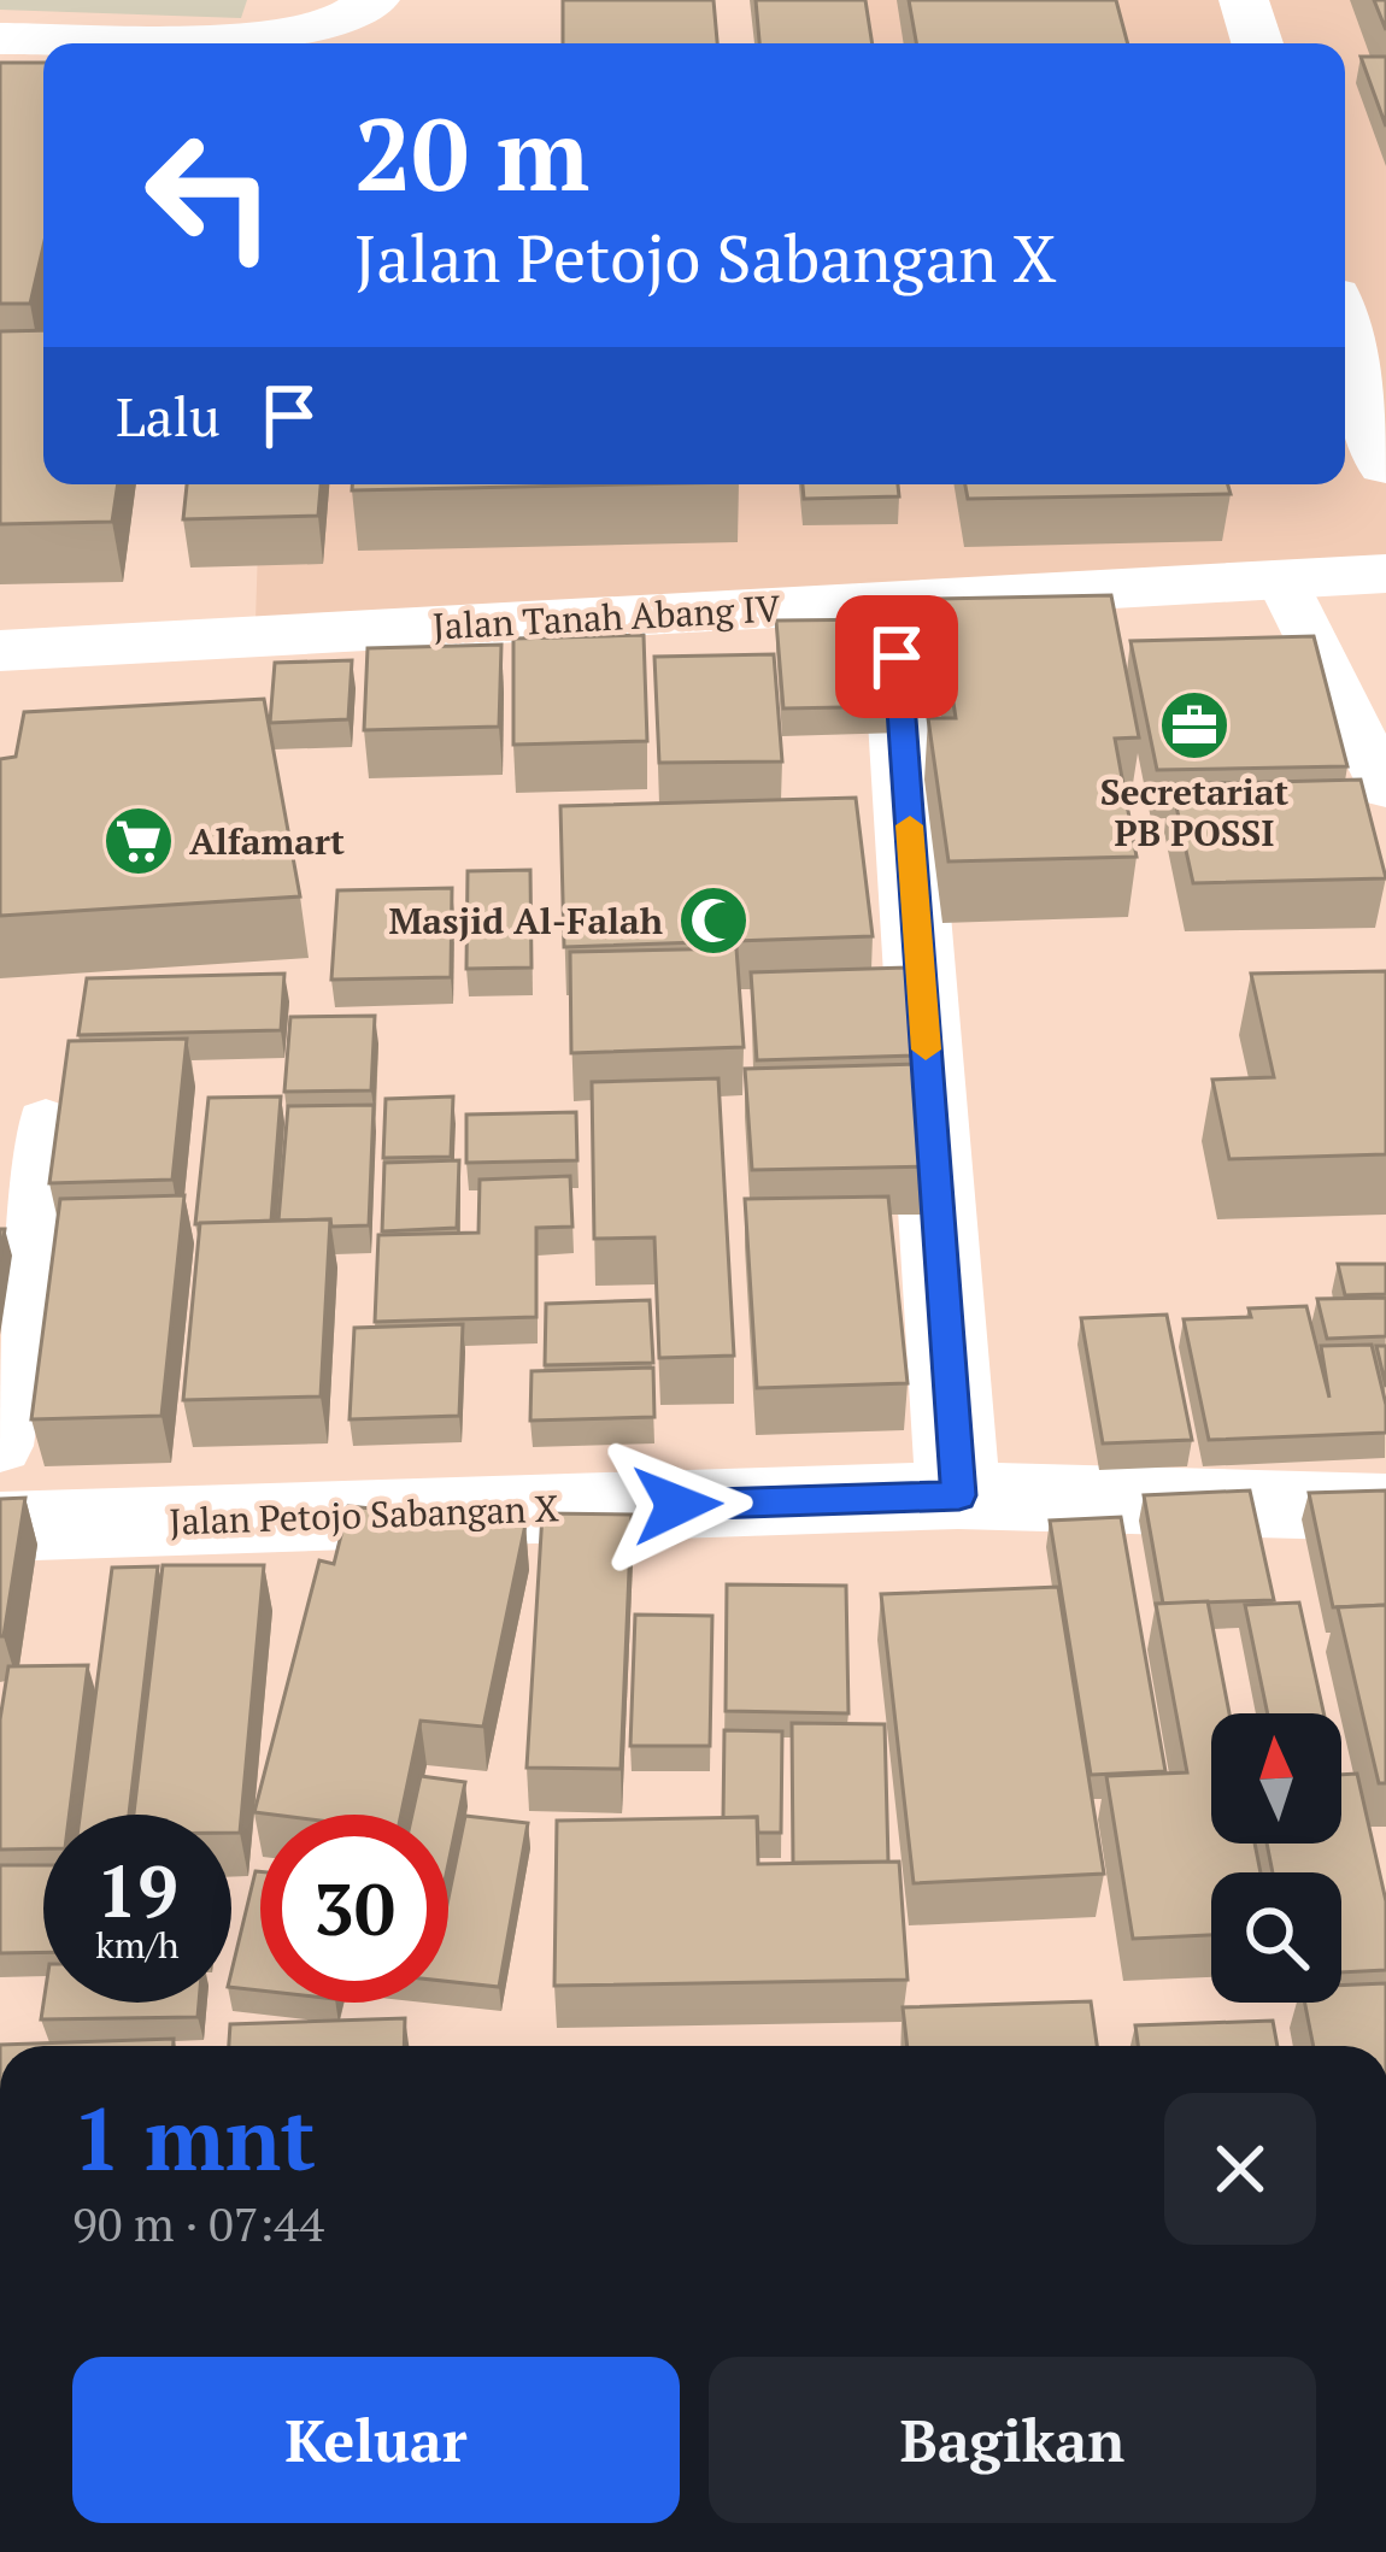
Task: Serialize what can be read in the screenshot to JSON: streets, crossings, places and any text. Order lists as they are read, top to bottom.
{
  "streets": {
    "street": ["Jalan Tanah Abang IV", "Jalan Petojo Sabangan X"]
  },
  "places": {
    "office": ["Secretariat PB POSSI"],
    "supermarket": ["Alfamart"],
    "mosque": ["Masjid Al-Falah"]
  },
  "north": "top",
  "page": {
    "turn": ["20 m", "Jalan Petojo Sabangan X"],
    "then": "Lalu",
    "speed": "19 km/h",
    "limit": "30",
    "heading": ["1 mnt", "90 m · 07:44"],
    "buttons": ["Keluar", "Bagikan"]
  }
}
